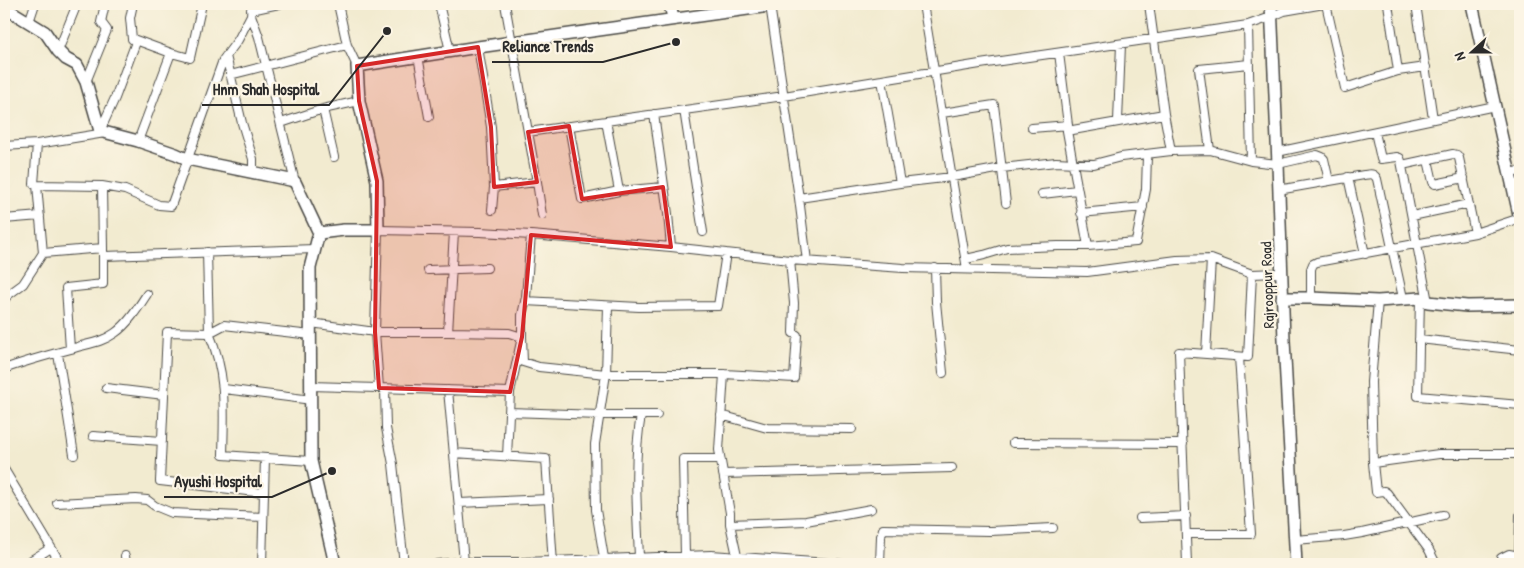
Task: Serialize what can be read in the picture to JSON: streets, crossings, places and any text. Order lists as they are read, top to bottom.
{
  "streets": {
    "street": ["Rajrooppur Road"]
  },
  "places": ["Hnm Shah Hospital", "Reliance Trends", "Ayushi Hospital"],
  "north": "left"
}
